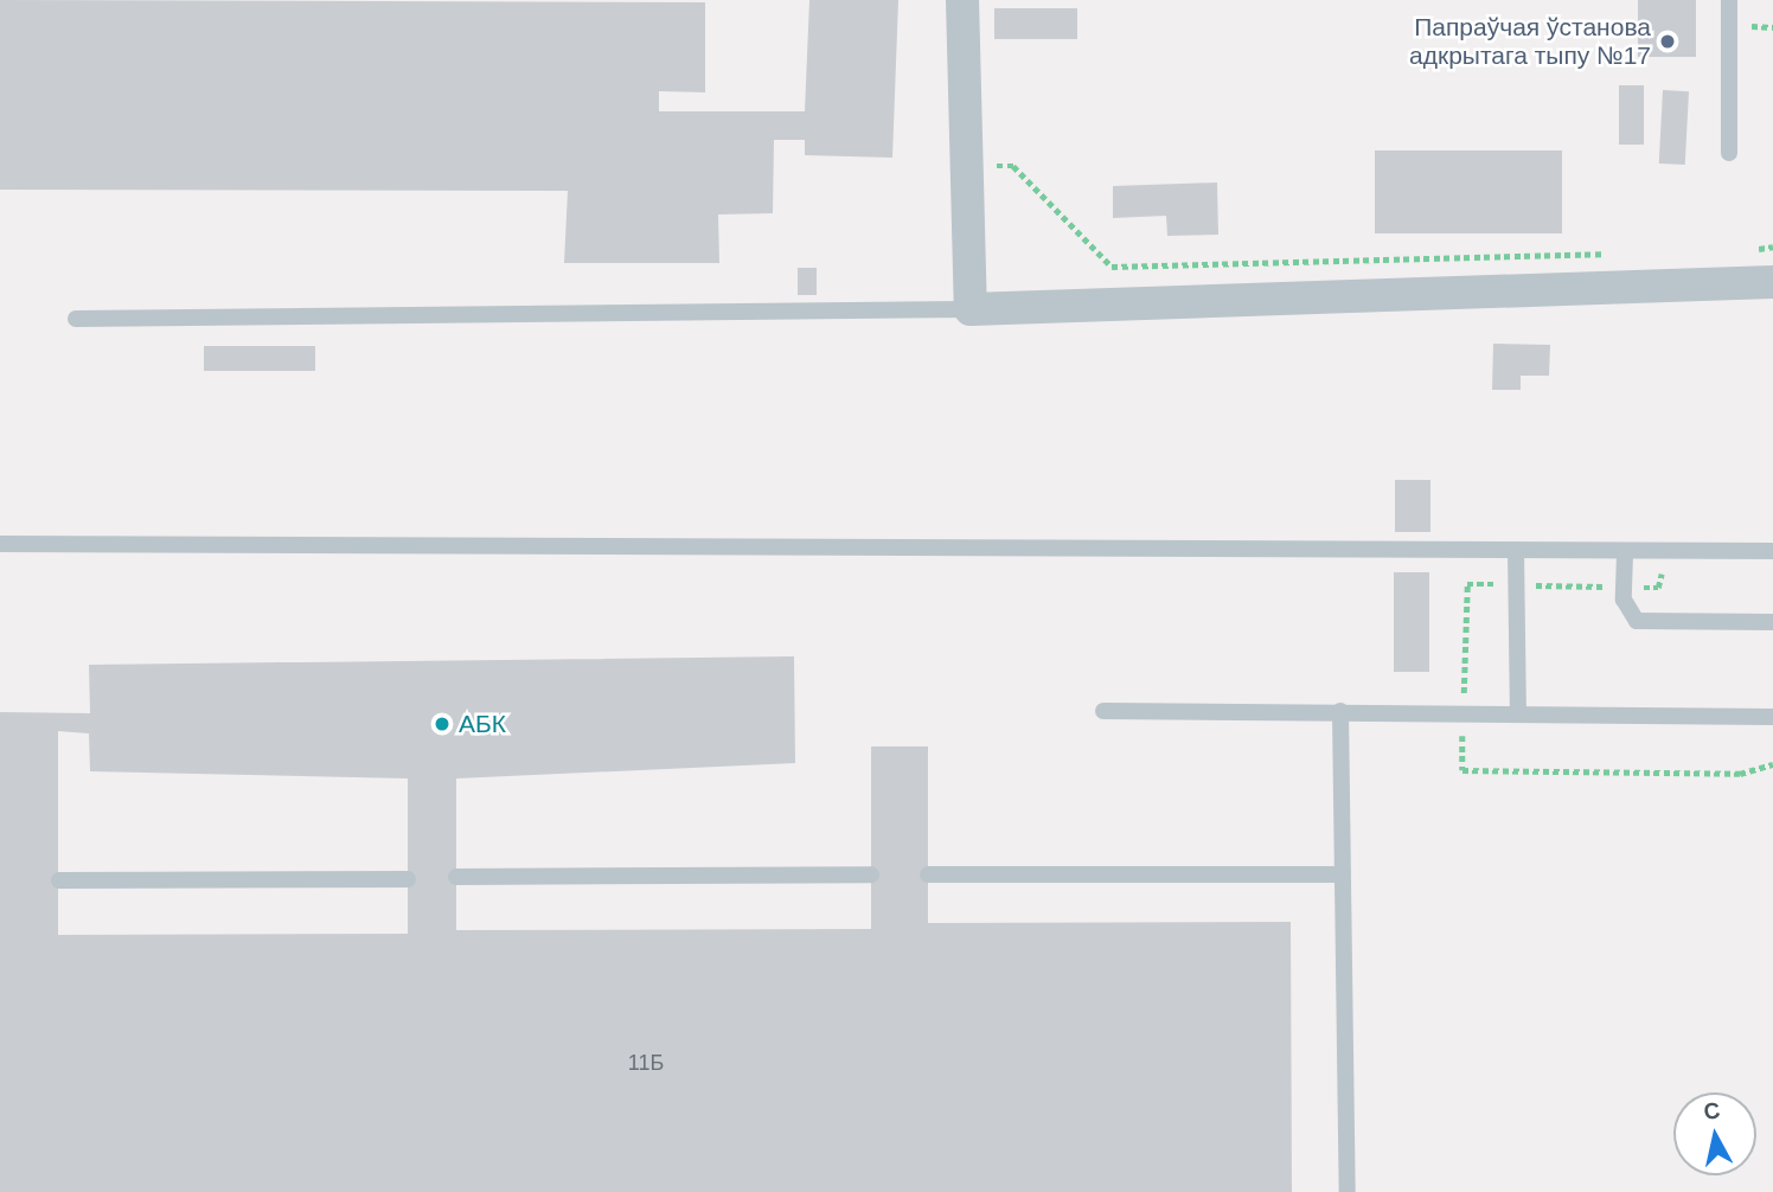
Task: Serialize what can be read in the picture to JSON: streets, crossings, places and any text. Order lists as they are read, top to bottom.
{
  "places": ["Папраўчая ўстанова адкрытага тыпу №17", "АБК"],
  "house_numbers": ["11Б"],
  "north": "top"
}
